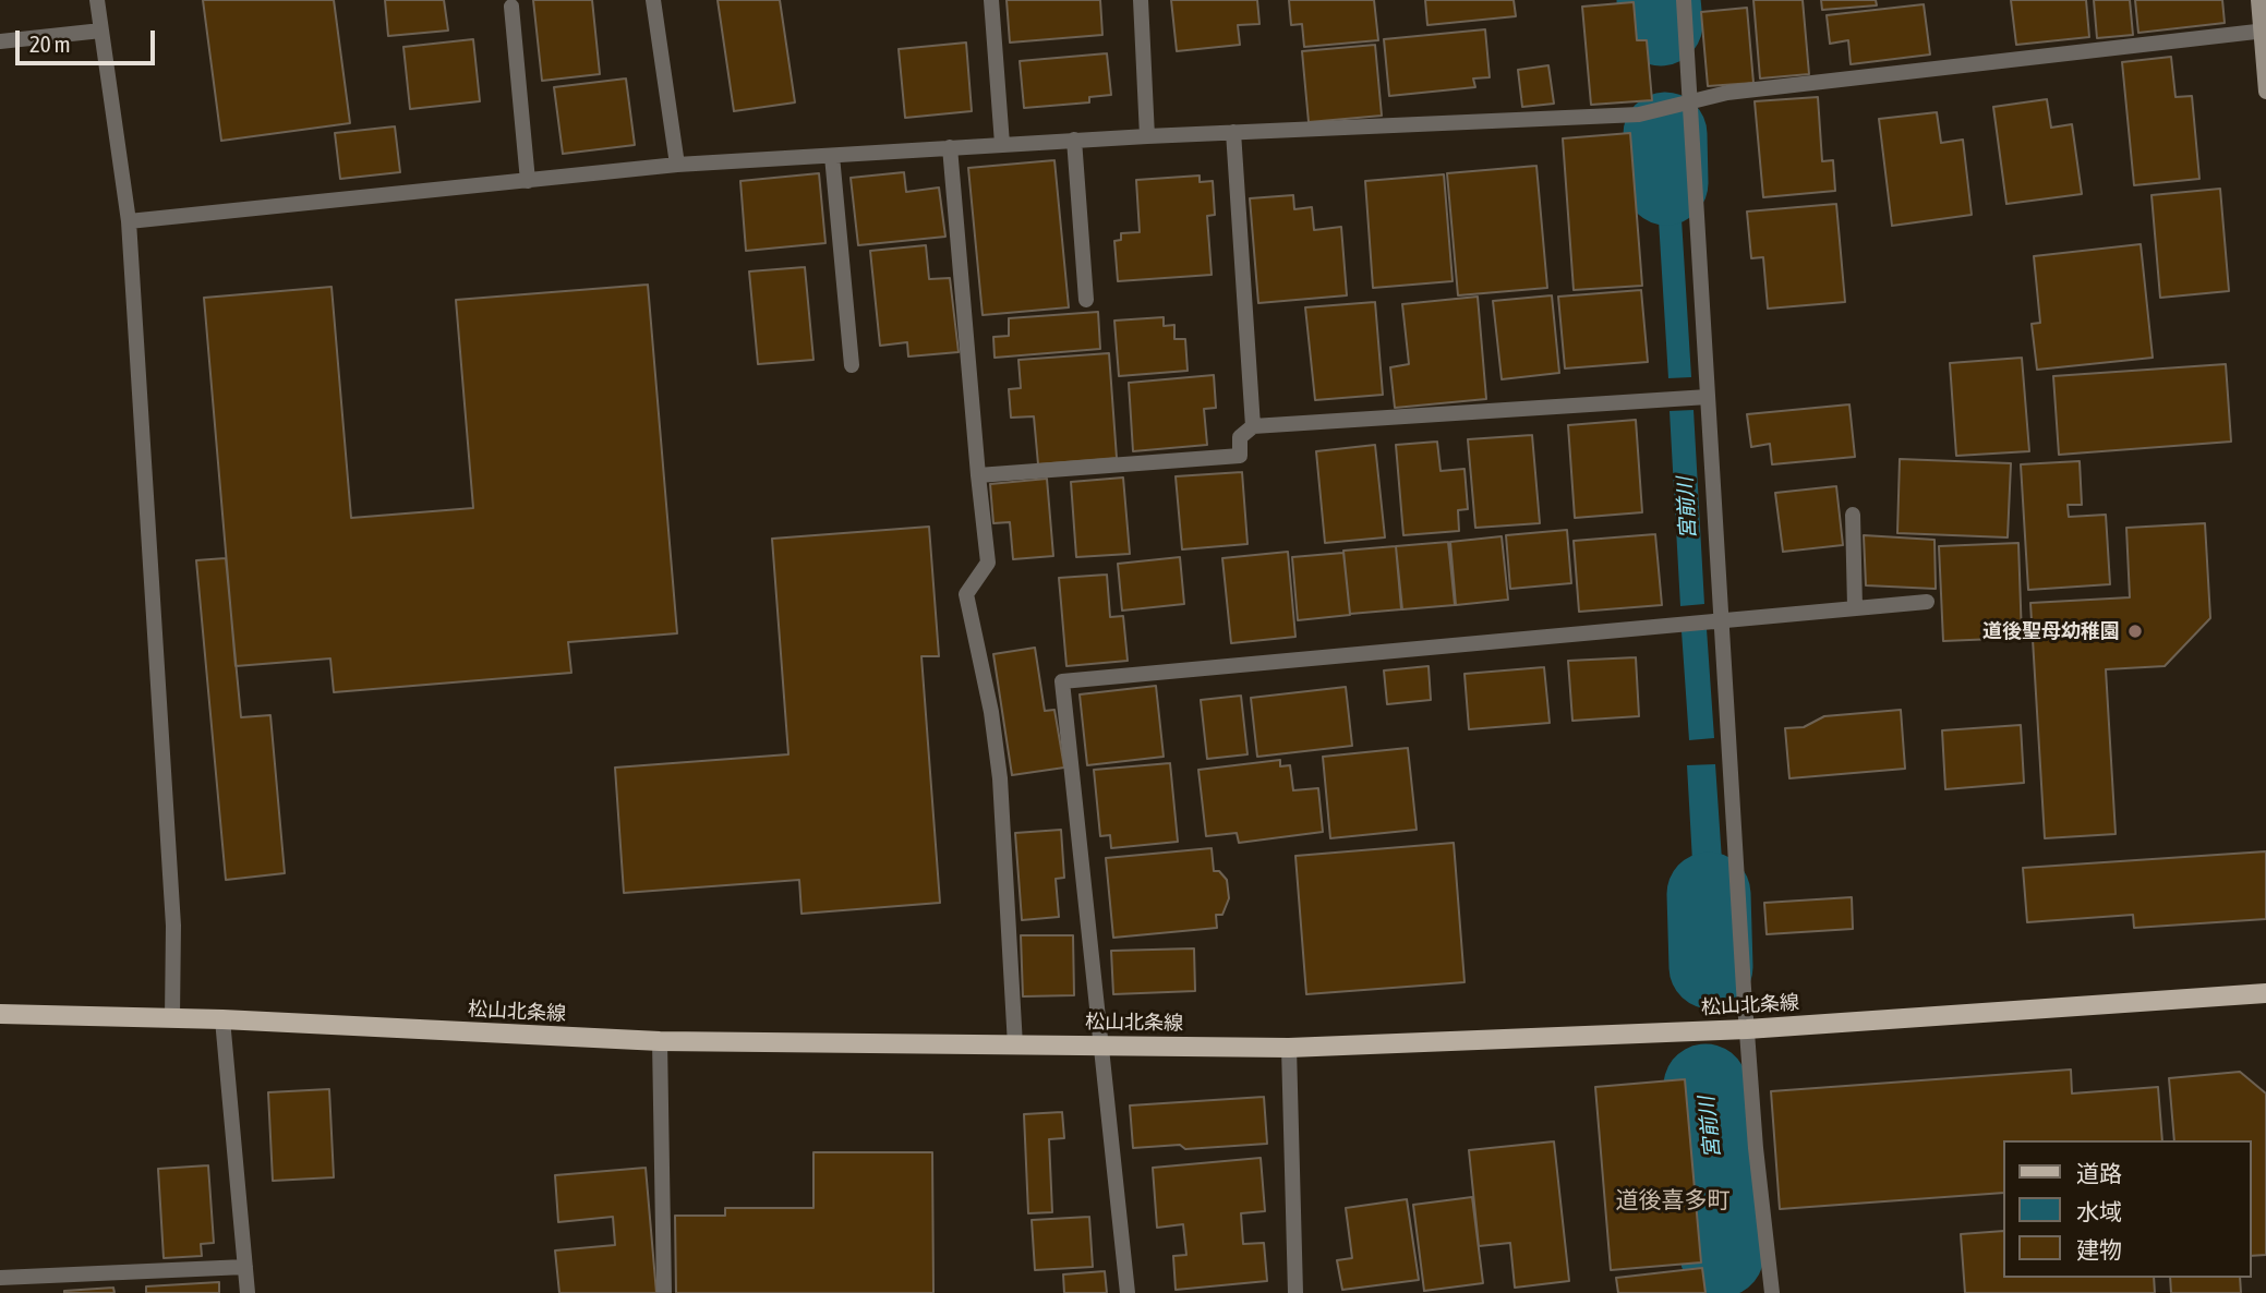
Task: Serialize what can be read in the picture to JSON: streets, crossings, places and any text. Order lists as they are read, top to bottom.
{
  "streets": {
    "main road": ["松山北条線"]
  },
  "districts": ["道後喜多町"],
  "water": ["宮前川"],
  "places": ["道後聖母幼稚園"],
  "legend": ["道路", "水域", "建物"],
  "scale_bar": "20 m"
}
